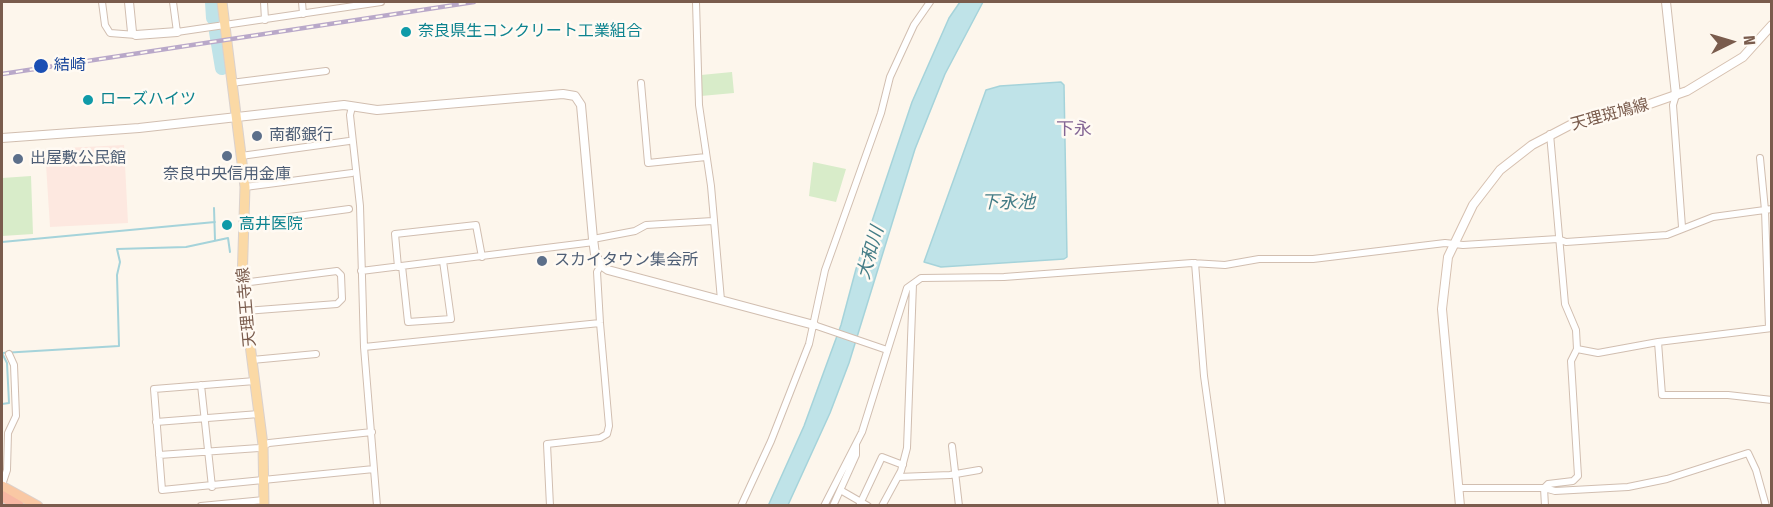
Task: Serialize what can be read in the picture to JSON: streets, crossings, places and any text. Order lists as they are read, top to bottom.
{
  "streets": {
    "main road": ["天理斑鳩線", "天理王寺線"]
  },
  "districts": ["下永"],
  "water": ["下永池", "大和川"],
  "places": [
    "奈良県生コンクリート工業組合",
    "結崎",
    "ローズハイツ",
    "南都銀行",
    "奈良中央信用金庫",
    "出屋敷公民館",
    "高井医院",
    "スカイタウン集会所"
  ],
  "north": "right"
}
